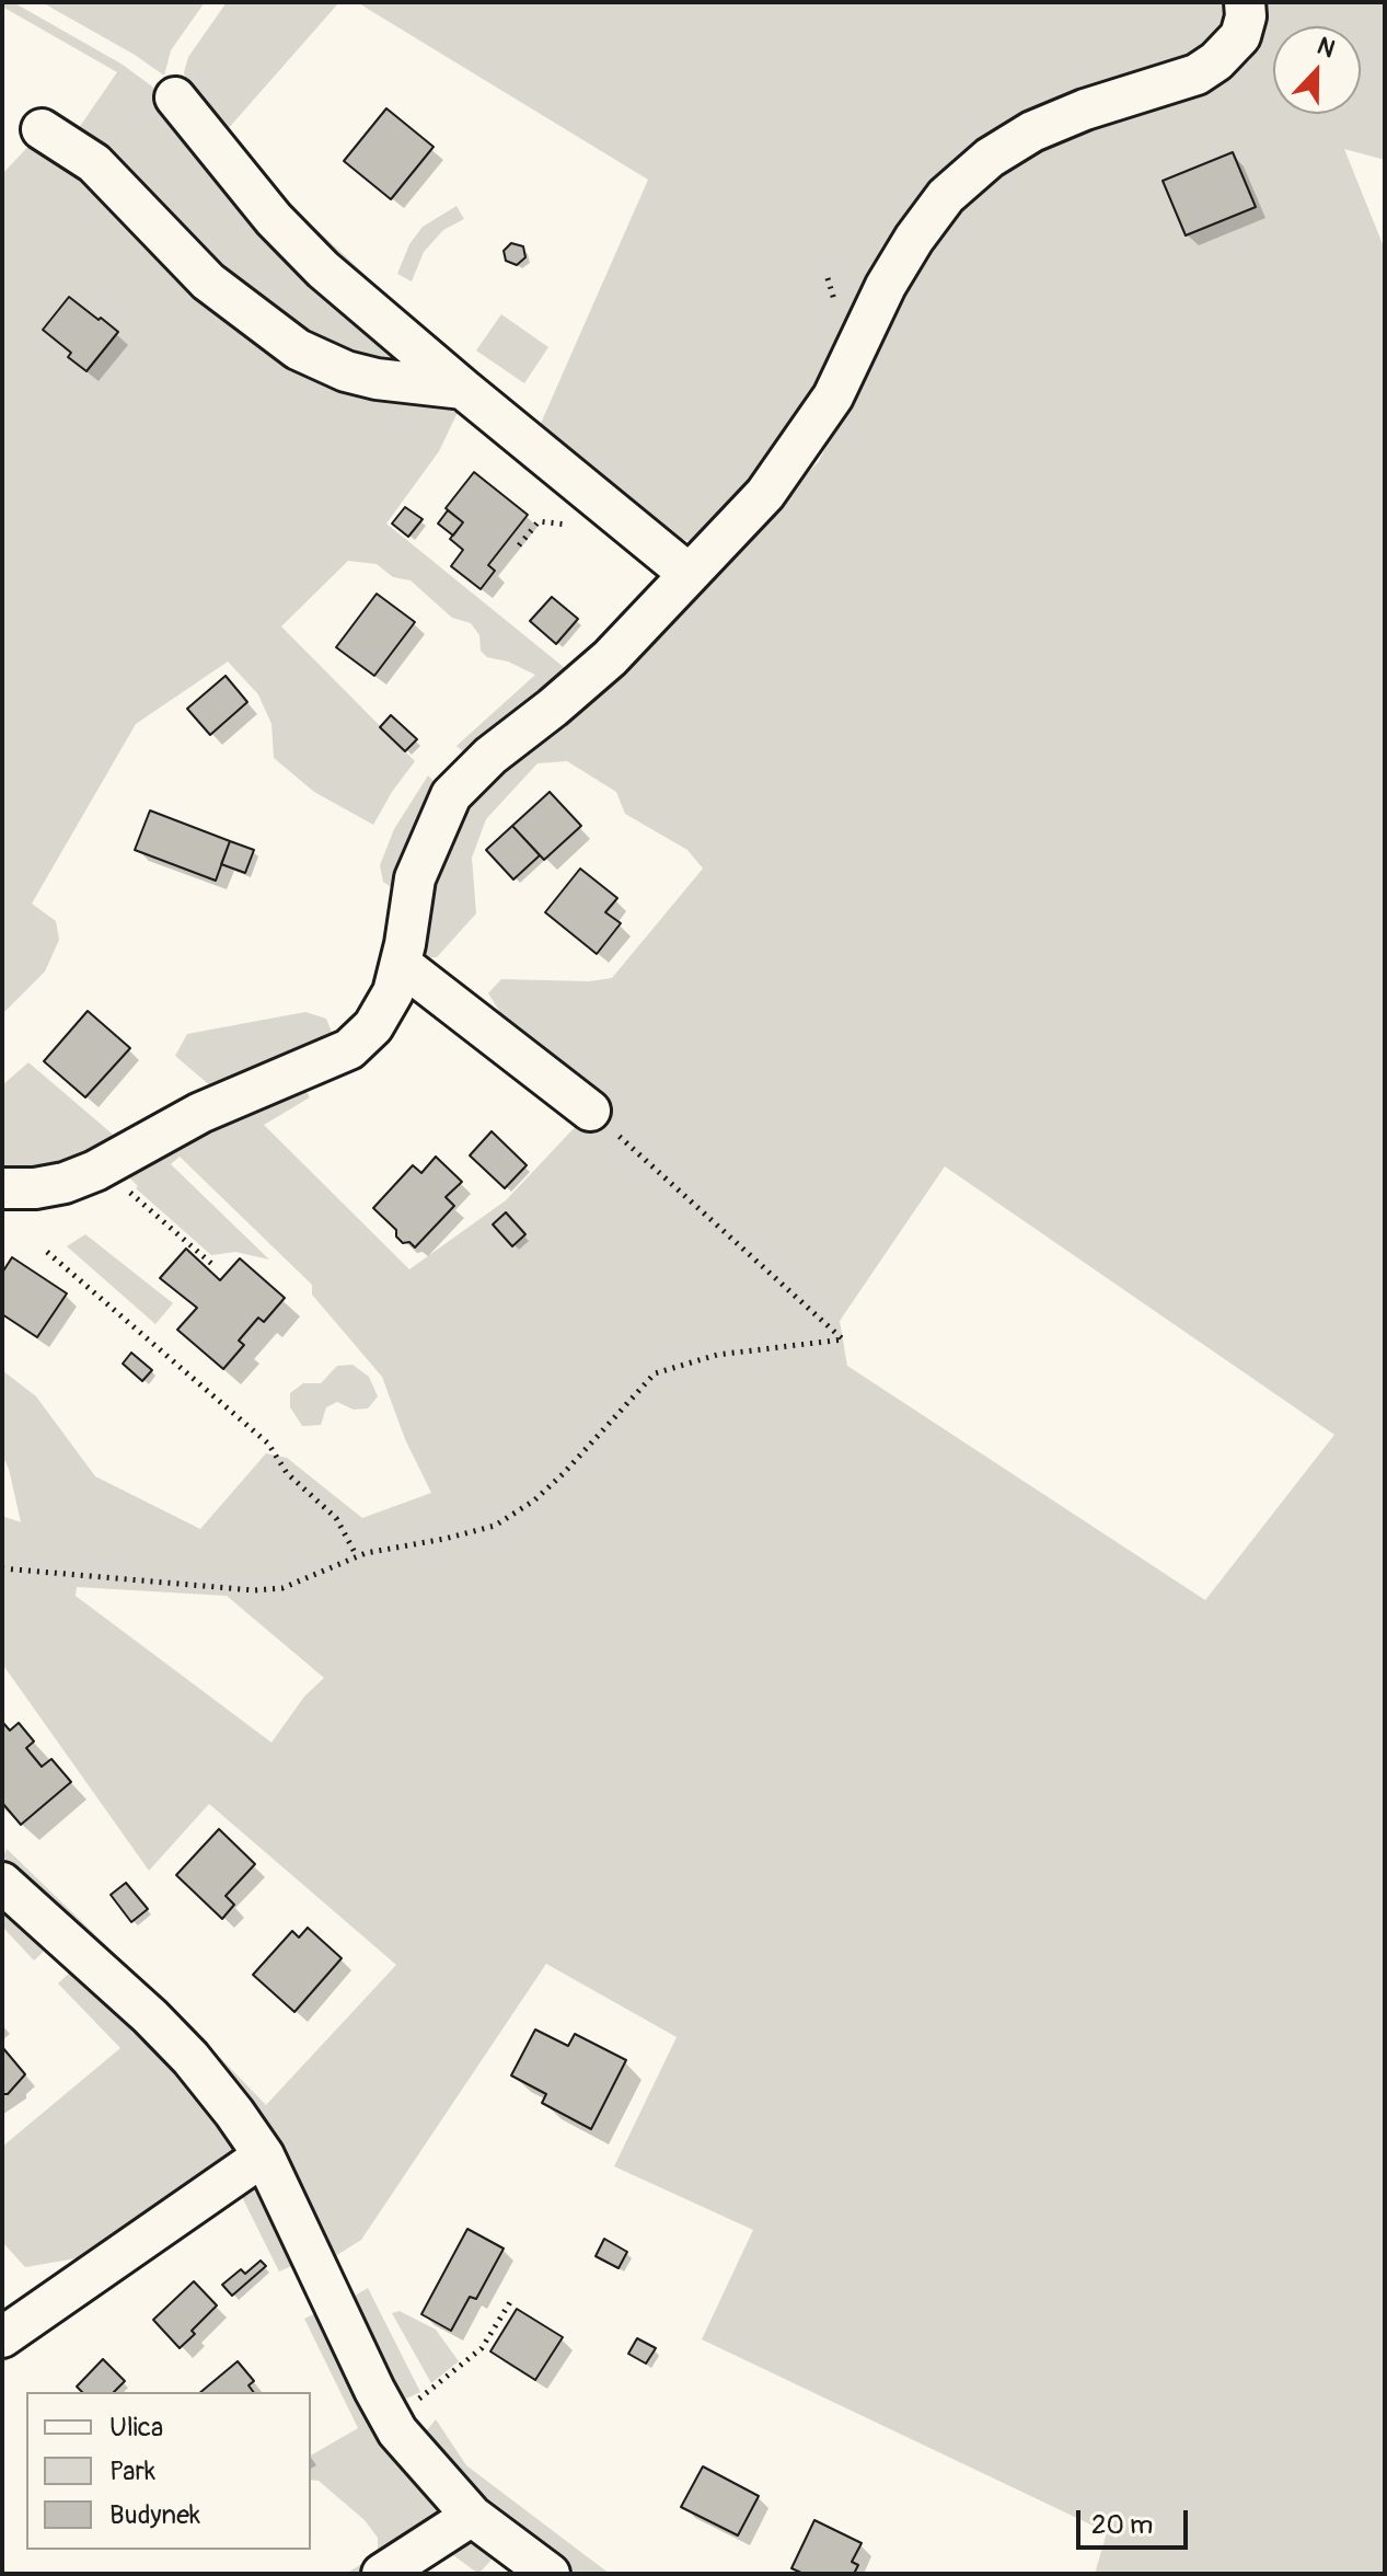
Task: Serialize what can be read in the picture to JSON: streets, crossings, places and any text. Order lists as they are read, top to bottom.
{
  "legend": ["Ulica", "Park", "Budynek"],
  "scale_bar": "20 m",
  "north": "top"
}
